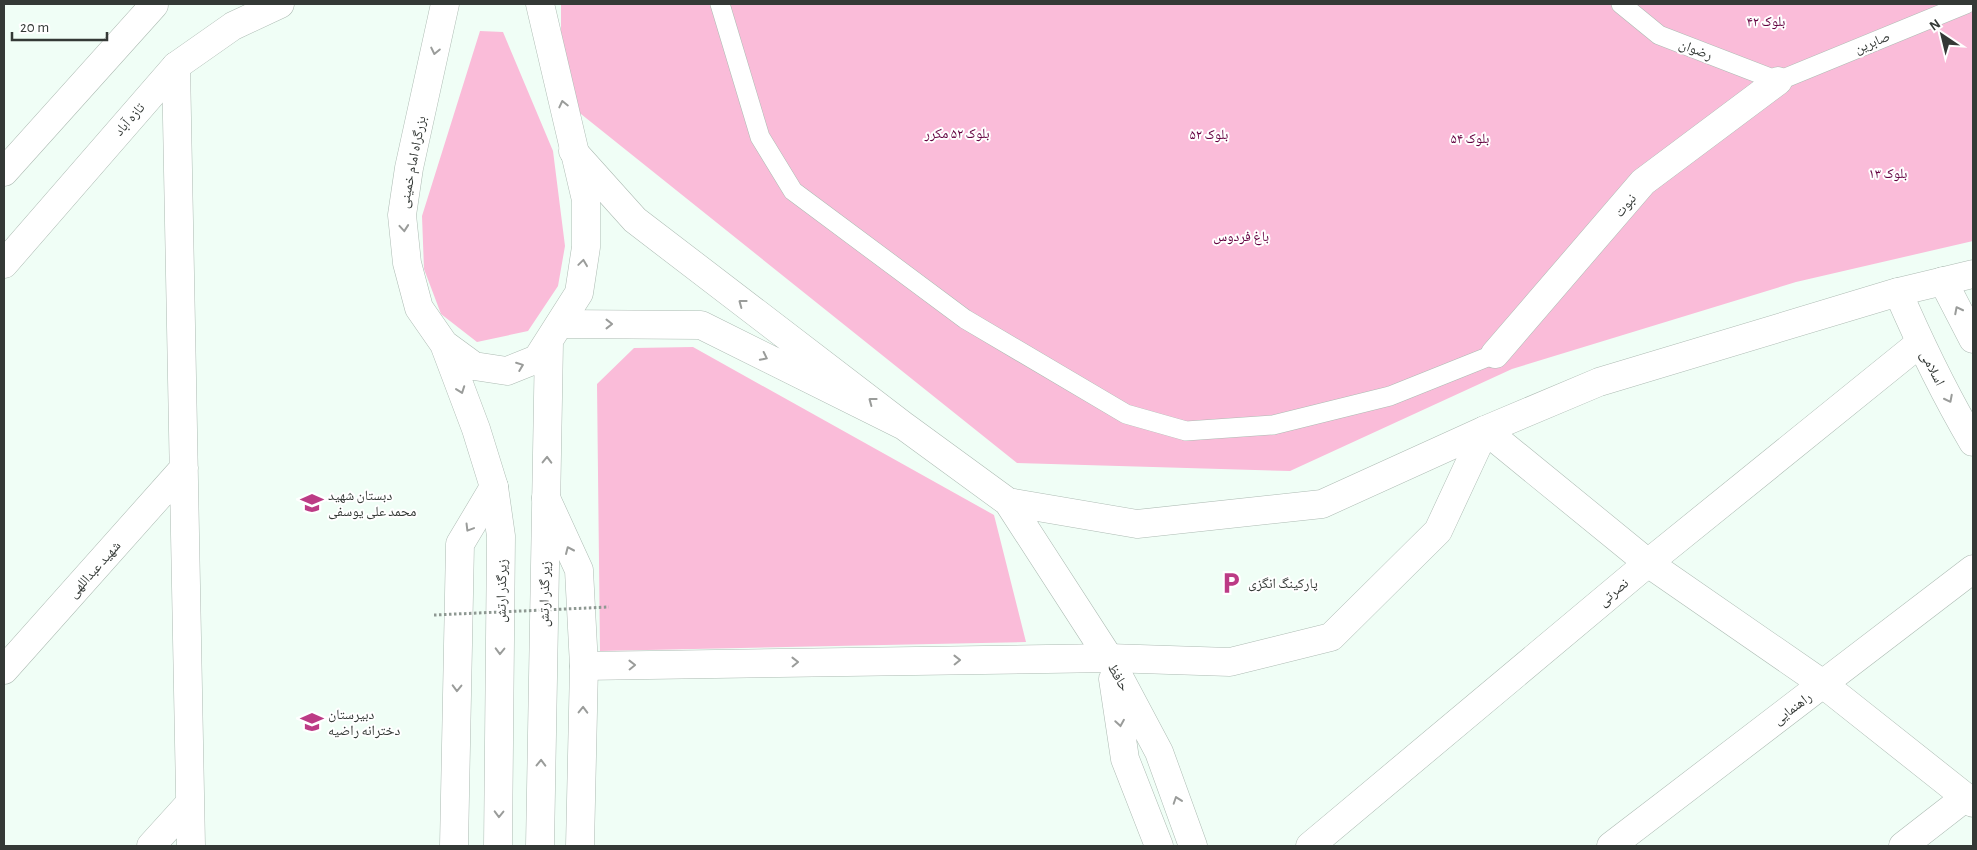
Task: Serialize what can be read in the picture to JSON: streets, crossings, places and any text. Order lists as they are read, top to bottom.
{
  "streets": {
    "main road": [
      "تازه آباد",
      "بزرگراه امام خمینی",
      "نبوت",
      "اسلامی",
      "شهید عبداللهی",
      "زیرگذر ارتش",
      "نصرتی",
      "زیر گذر ارتش",
      "حافظ",
      "راهنمایی"
    ],
    "lane": ["صابرین", "رضوان"]
  },
  "crossings": [
    ["صابرین", "رضوان"],
    ["صابرین", "نبوت"],
    ["رضوان", "نبوت"],
    ["بزرگراه امام خمینی", "زیرگذر ارتش"],
    ["اسلامی", "نصرتی"]
  ],
  "one_way": ["اسلامی"],
  "parks": [
    "بلوک ۴۲",
    "بلوک ۵۲ مکرر",
    "بلوک ۵۲",
    "بلوک ۵۴",
    "بلوک ۱۳",
    "باغ فردوس"
  ],
  "places": {
    "school or university": ["دبستان شهید محمد علی یوسفی", "دبیرستان دخترانه راضیه"],
    "parking": ["پارکینگ انگزی"]
  },
  "scale_bar": "20 m",
  "north": "top left"
}
